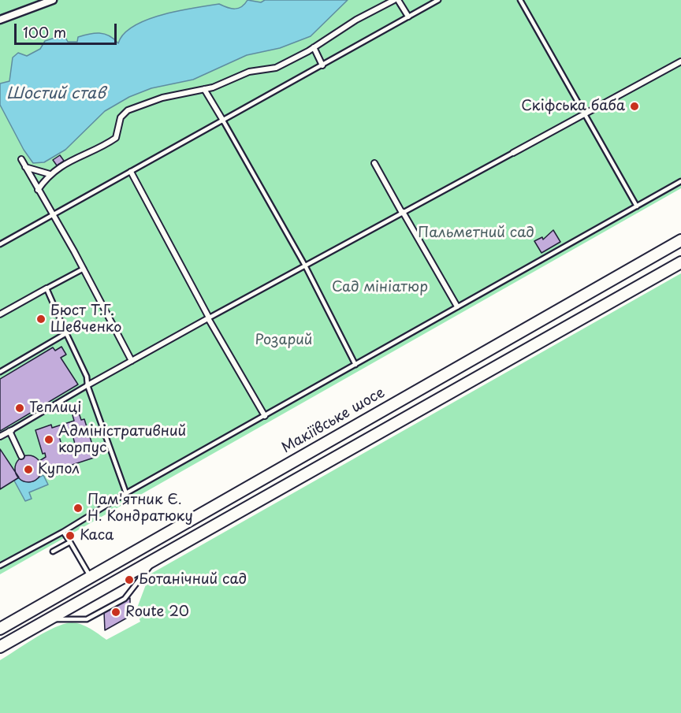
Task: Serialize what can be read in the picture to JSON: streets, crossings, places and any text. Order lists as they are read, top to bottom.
{
  "streets": {
    "main road": ["Макіївське шосе"]
  },
  "water": ["Шостий став"],
  "parks": ["Пальметний сад", "Сад мініатюр", "Розарий"],
  "places": [
    "Скіфська баба",
    "Бюст Т.Г. Шевченко",
    "Теплиці",
    "Адміністративний корпус",
    "Купол",
    "Пам'ятник Є. Н. Кондратюку",
    "Каса",
    "Ботанічний сад",
    "Route 20"
  ],
  "scale_bar": "100 m"
}
